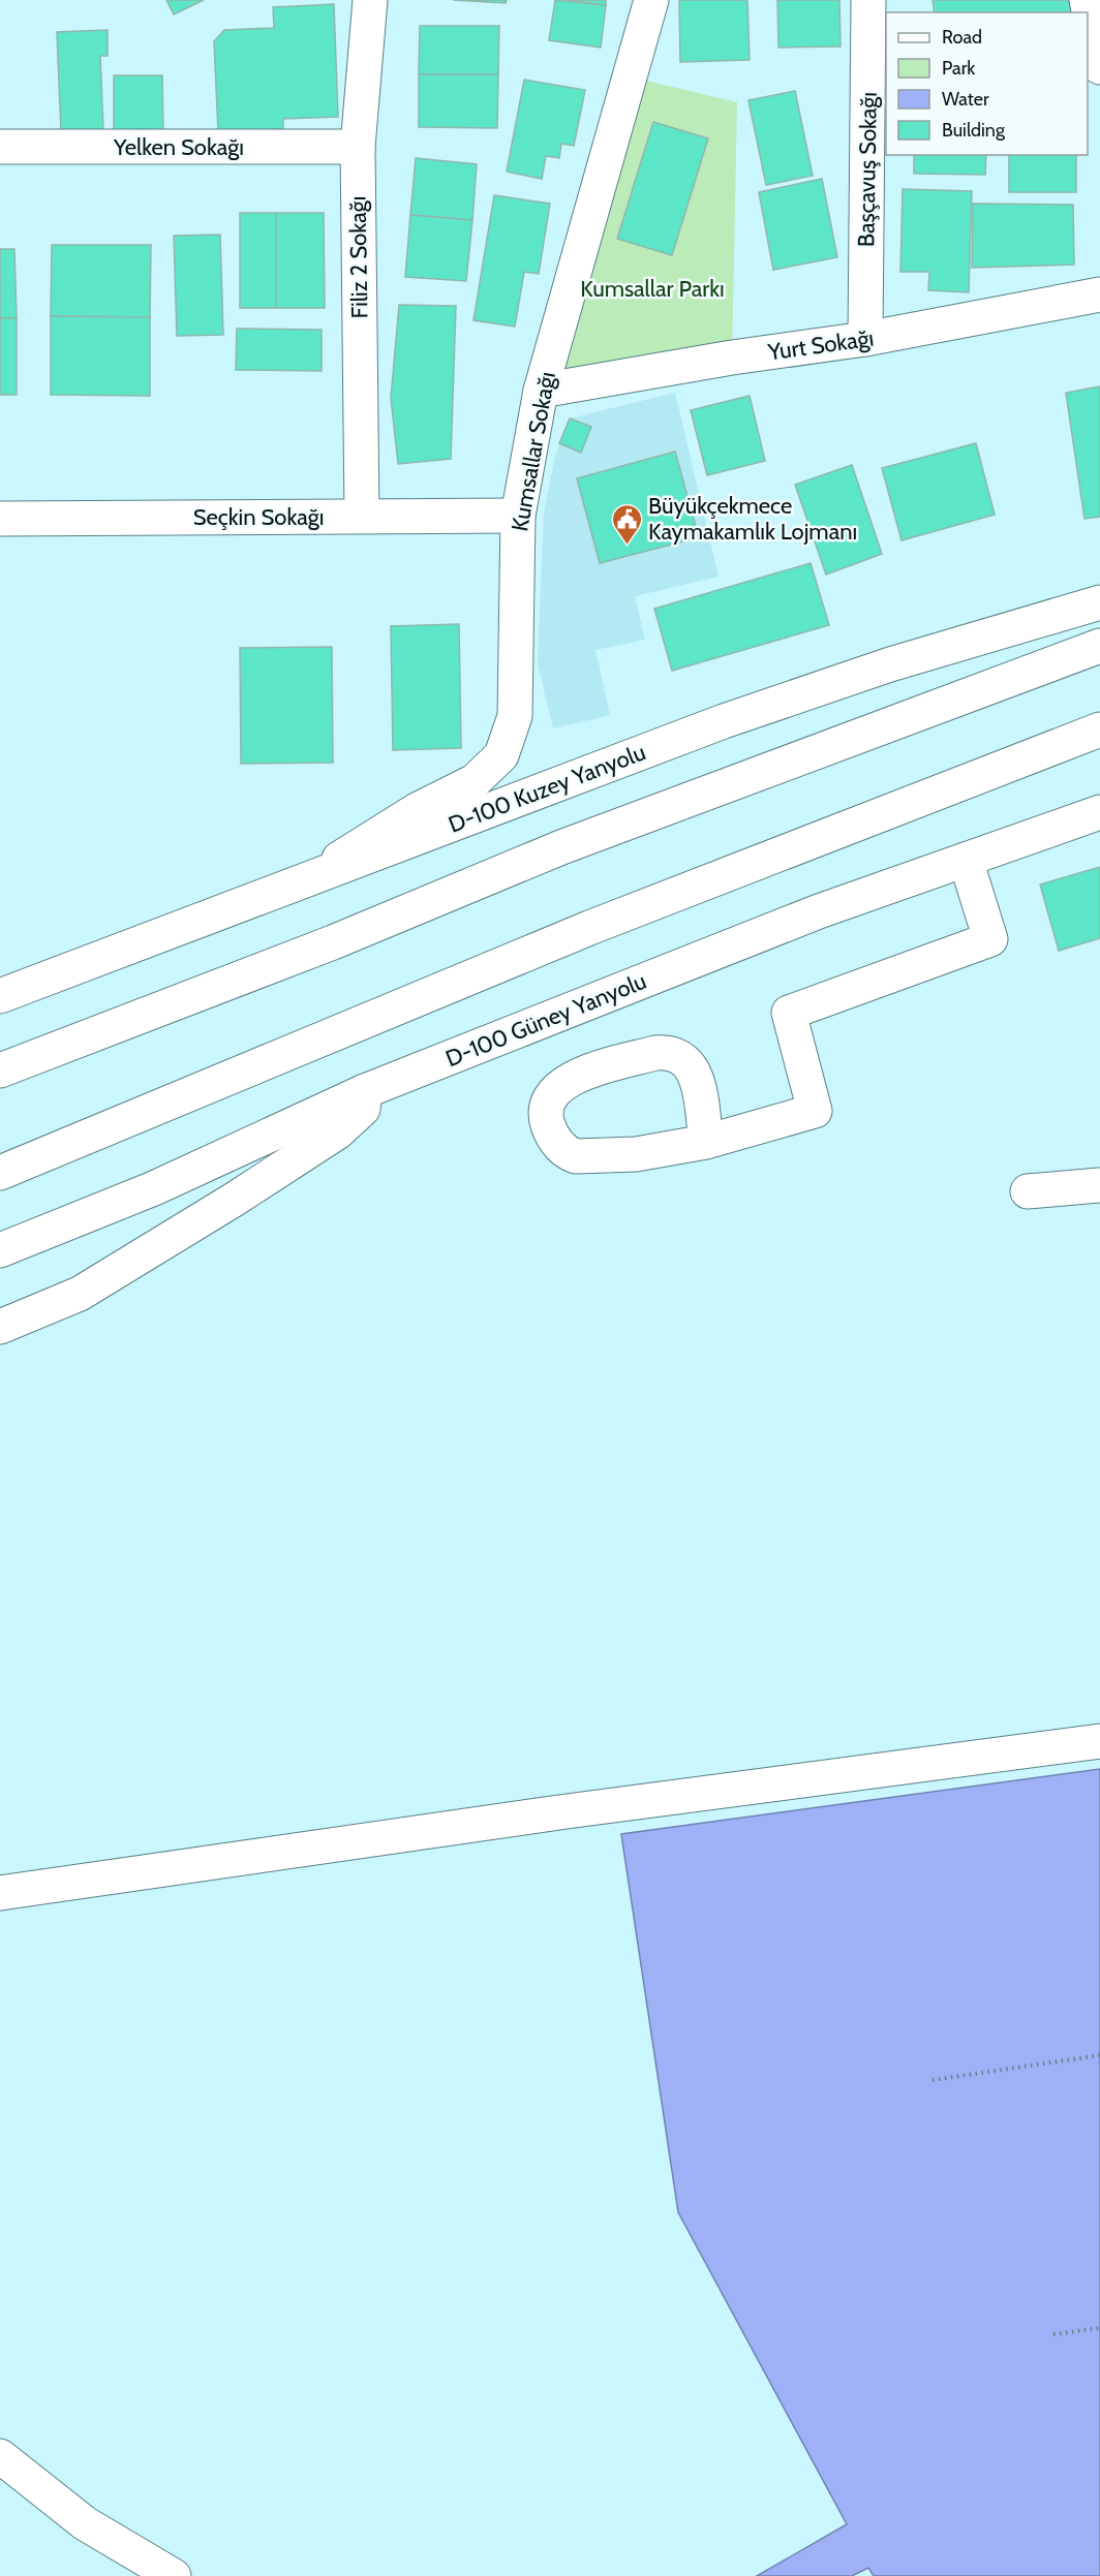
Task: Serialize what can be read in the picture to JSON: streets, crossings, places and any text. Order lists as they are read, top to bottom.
{
  "streets": {
    "main road": [
      "Yelken Sokağı",
      "Başçavuş Sokağı",
      "Filiz 2 Sokağı",
      "Yurt Sokağı",
      "Kumsallar Sokağı",
      "Seçkin Sokağı",
      "D-100 Kuzey Yanyolu",
      "D-100 Güney Yanyolu"
    ]
  },
  "crossings": [
    ["Yelken Sokağı", "Filiz 2 Sokağı"],
    ["Başçavuş Sokağı", "Yurt Sokağı"],
    ["Filiz 2 Sokağı", "Seçkin Sokağı"],
    ["Yurt Sokağı", "Kumsallar Sokağı"],
    ["Kumsallar Sokağı", "Seçkin Sokağı"],
    ["Kumsallar Sokağı", "D-100 Kuzey Yanyolu"]
  ],
  "parks": ["Kumsallar Parkı"],
  "places": {
    "public building": ["Büyükçekmece Kaymakamlık Lojmanı"]
  },
  "legend": [
    "Road",
    "Park",
    "Water",
    "Building"
  ]
}
